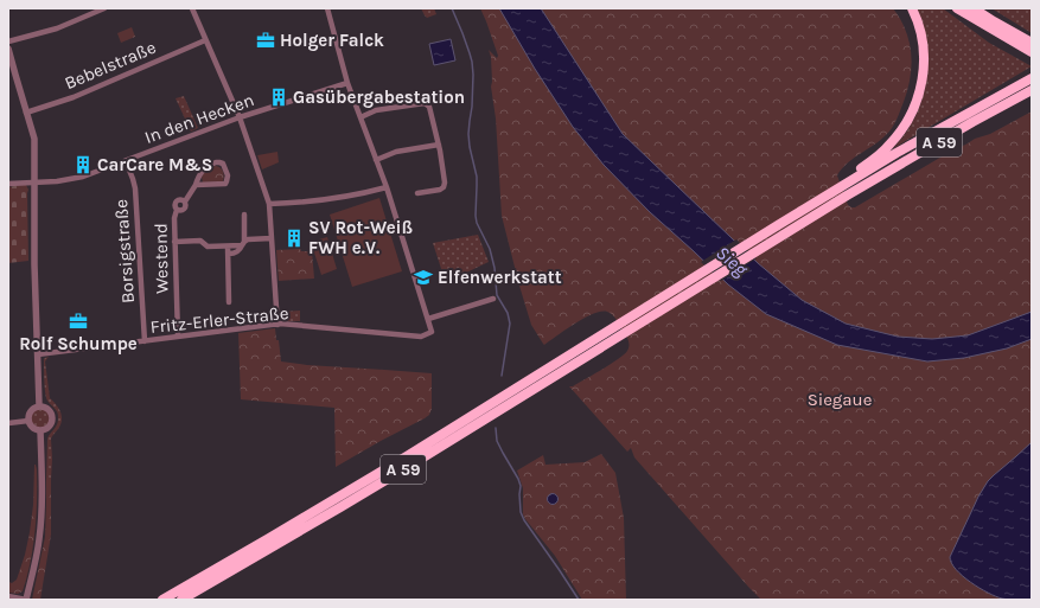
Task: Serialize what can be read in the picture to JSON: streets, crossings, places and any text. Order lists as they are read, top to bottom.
{
  "streets": {
    "highway": ["A 59"],
    "street": [
      "Bebelstraße",
      "In den Hecken",
      "Borsigstraße",
      "Westend",
      "Fritz-Erler-Straße"
    ]
  },
  "crossings": [
    ["In den Hecken", "Borsigstraße"],
    ["Borsigstraße", "Fritz-Erler-Straße"],
    ["Westend", "Fritz-Erler-Straße"]
  ],
  "water": ["Sieg"],
  "parks": ["Siegaue"],
  "places": {
    "office": ["Holger Falck", "Rolf Schumpe"],
    "building": ["Gasübergabestation", "CarCare M&S", "SV Rot-Weiß FWH e.V."],
    "school or university": ["Elfenwerkstatt"]
  }
}
